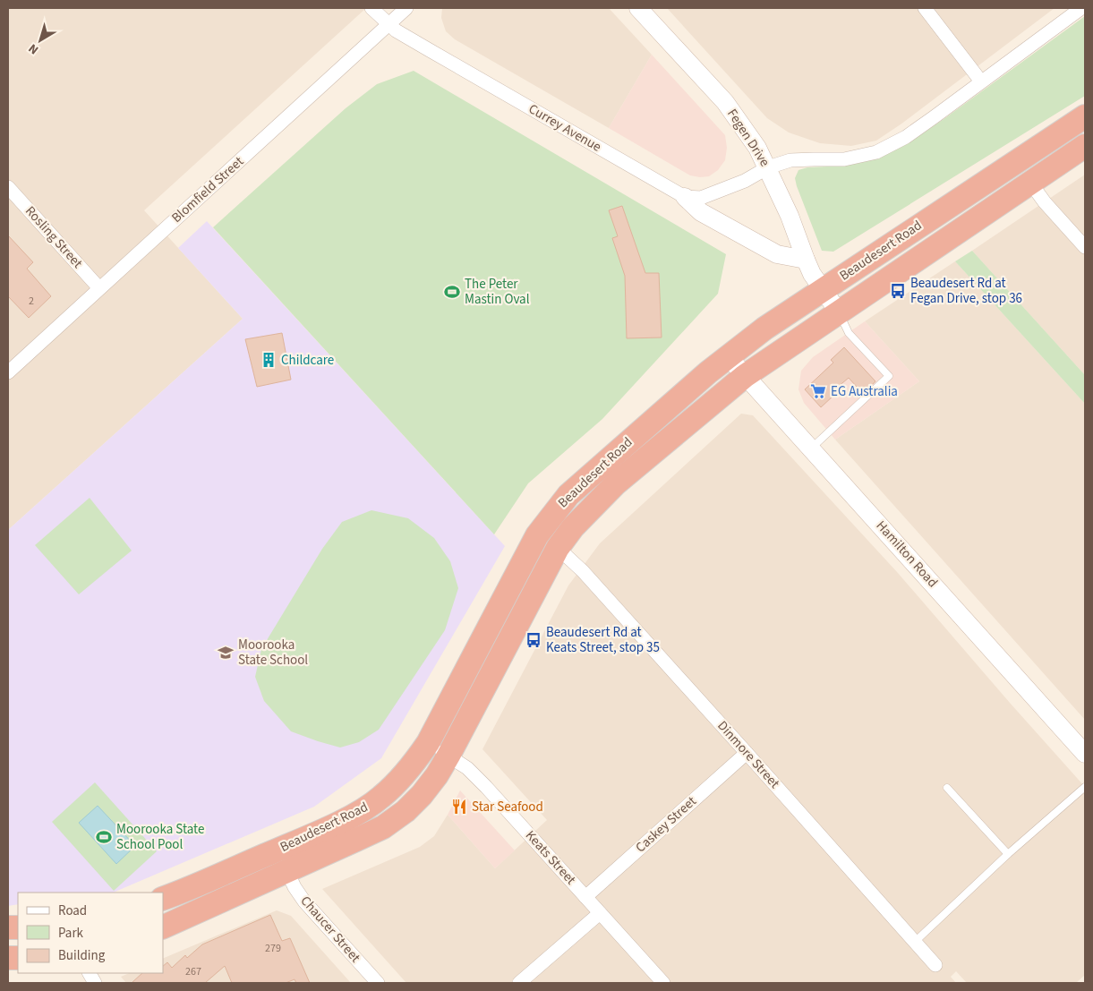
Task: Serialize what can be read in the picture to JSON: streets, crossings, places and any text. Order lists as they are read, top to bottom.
{
  "streets": {
    "highway": ["Beaudesert Road"],
    "street": [
      "Currey Avenue",
      "Fegen Drive",
      "Blomfield Street",
      "Rosling Street",
      "Hamilton Road",
      "Dinmore Street",
      "Caskey Street",
      "Keats Street",
      "Chaucer Street"
    ]
  },
  "crossings": [
    ["Currey Avenue", "Blomfield Street"],
    ["Fegen Drive", "Beaudesert Road"],
    ["Blomfield Street", "Rosling Street"],
    ["Beaudesert Road", "Hamilton Road"],
    ["Beaudesert Road", "Dinmore Street"],
    ["Beaudesert Road", "Keats Street"],
    ["Beaudesert Road", "Chaucer Street"],
    ["Dinmore Street", "Caskey Street"],
    ["Caskey Street", "Keats Street"]
  ],
  "places": {
    "bus stop": ["Beaudesert Rd at Fegan Drive, stop 36", "Beaudesert Rd at Keats Street, stop 35"],
    "sports": ["The Peter Mastin Oval", "Moorooka State School Pool"],
    "building": ["Childcare"],
    "supermarket": ["EG Australia"],
    "school or university": ["Moorooka State School"],
    "restaurant": ["Star Seafood"]
  },
  "house_numbers": ["2", "279", "267"],
  "legend": ["Road", "Park", "Building"],
  "north": "bottom left"
}
